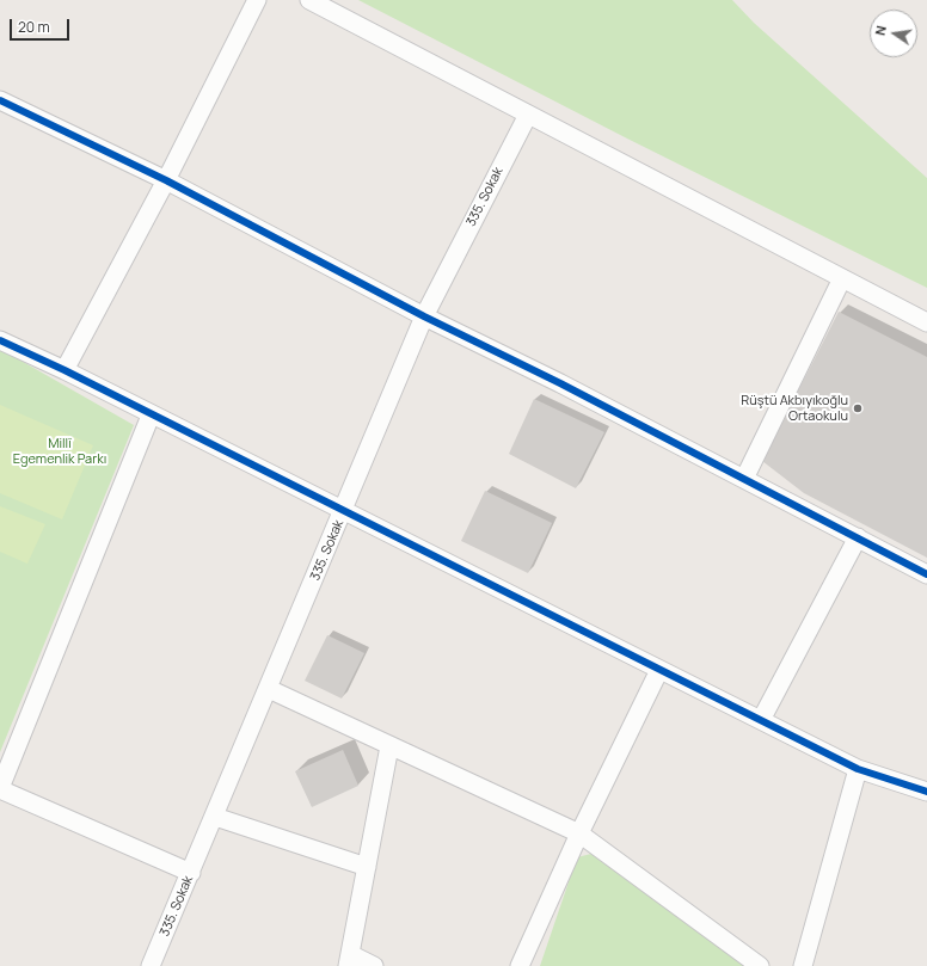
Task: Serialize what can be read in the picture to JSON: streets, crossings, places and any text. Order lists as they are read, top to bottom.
{
  "streets": {
    "street": ["335. Sokak"]
  },
  "parks": ["Millî Egemenlik Parkı"],
  "places": ["Rüştü Akbıyıkoğlu Ortaokulu"],
  "scale_bar": "20 m",
  "north": "left"
}
